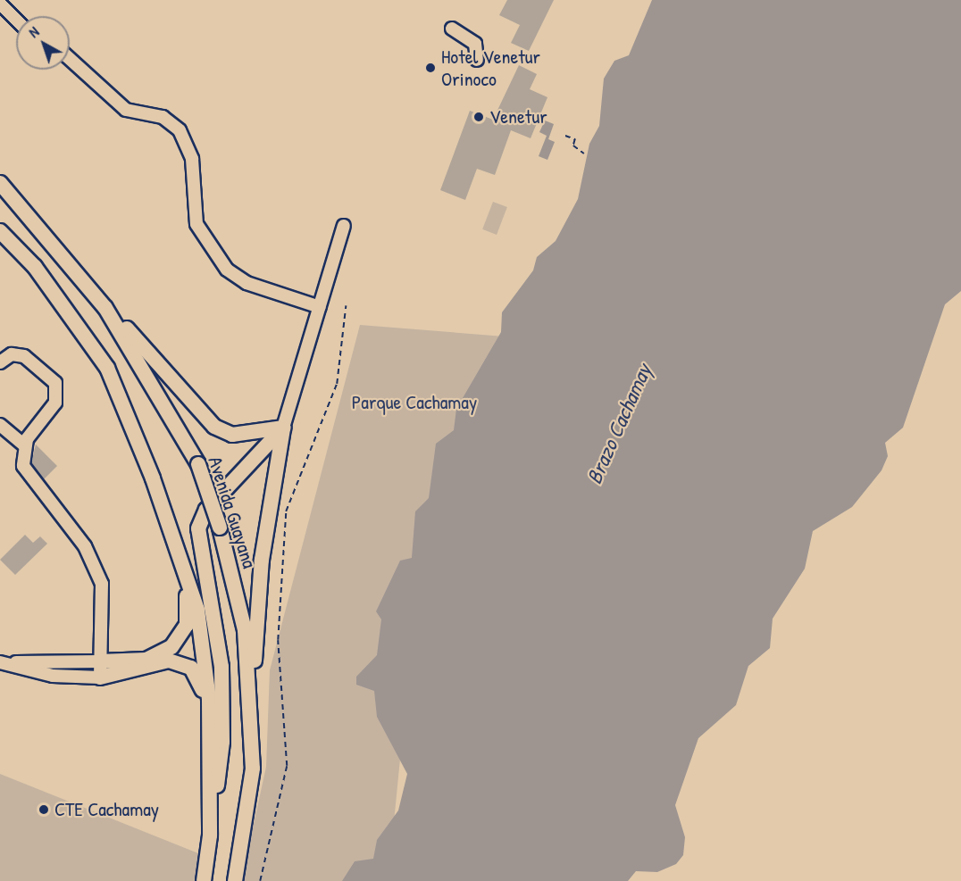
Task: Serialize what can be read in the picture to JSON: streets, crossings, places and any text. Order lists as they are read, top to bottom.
{
  "streets": {
    "main road": ["Avenida Guayana"]
  },
  "water": ["Brazo Cachamay"],
  "parks": ["Parque Cachamay"],
  "places": ["Hotel Venetur Orinoco", "Venetur", "CTE Cachamay"],
  "north": "top left"
}
